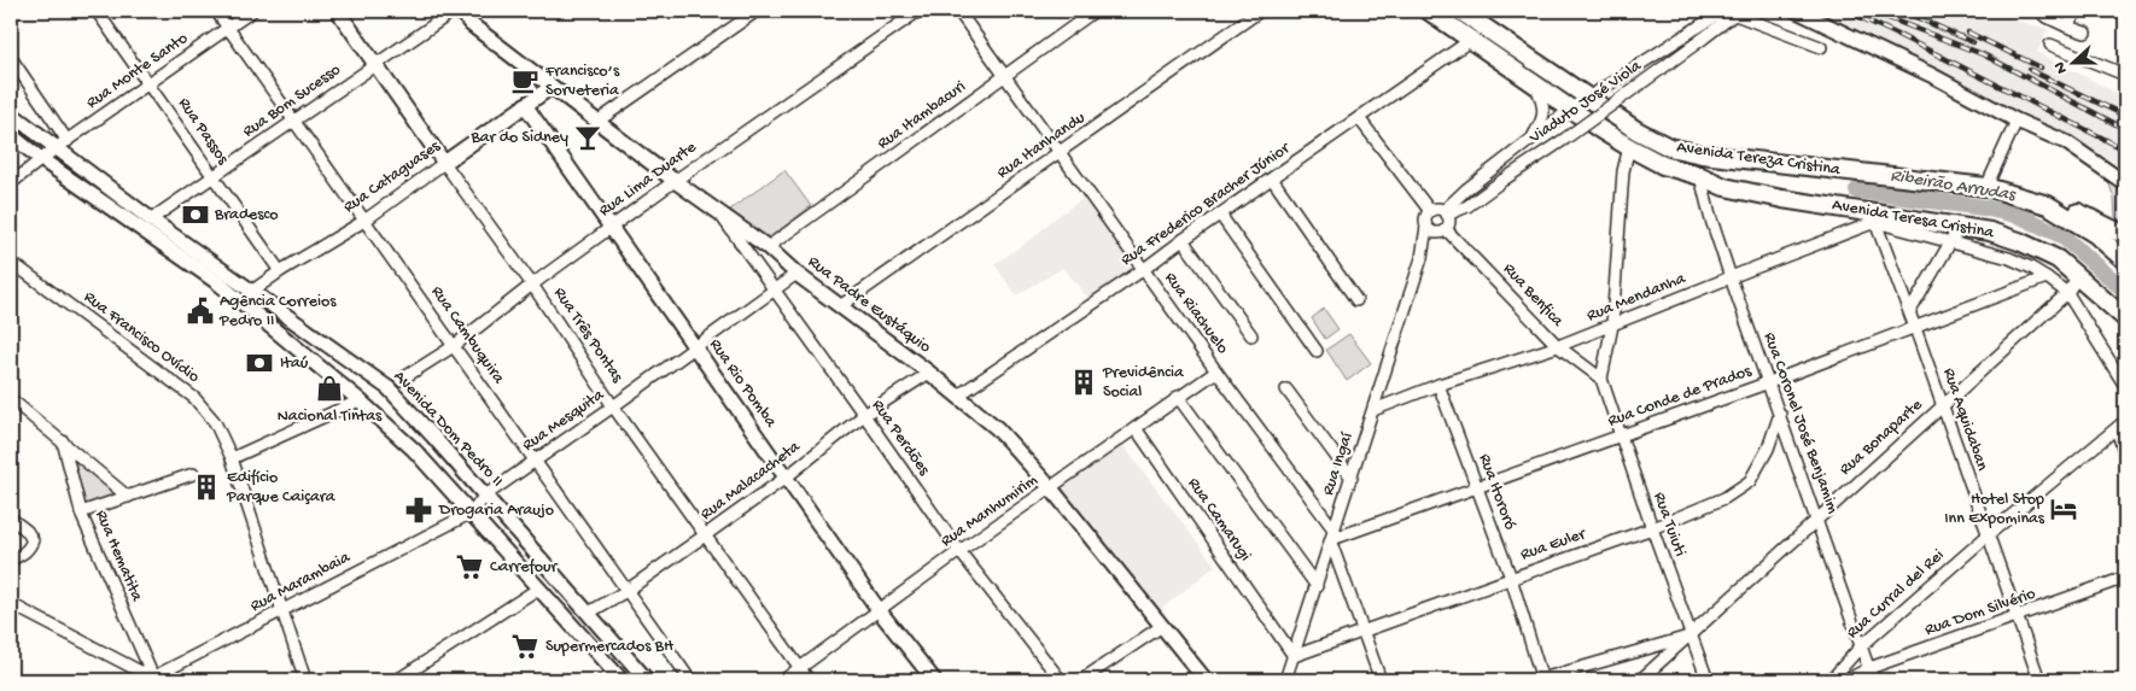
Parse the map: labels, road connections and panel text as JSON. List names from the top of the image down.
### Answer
{
  "streets": {
    "highway": ["Avenida Tereza Cristina", "Avenida Teresa Cristina"],
    "main road": [
      "Rua Cataguases",
      "Rua Padre Eustáquio",
      "Rua Três Pontas",
      "Rua Rio Pomba",
      "Avenida Dom Pedro II"
    ],
    "street": [
      "Rua Monte Santo",
      "Rua Bom Sucesso",
      "Viaduto José Viola",
      "Rua Itambacuri",
      "Rua Passos",
      "Rua Itanhandu",
      "Rua Lima Duarte",
      "Rua Frederico Bracher Júnior",
      "Rua Benfica",
      "Rua Mendanha",
      "Rua Riachuelo",
      "Rua Cambuquira",
      "Rua Francisco Ovídio",
      "Rua Conde de Prados",
      "Rua Aquidaban",
      "Rua Mesquita",
      "Rua Coronel José Benjamim",
      "Rua Perdões",
      "Rua Bonaparte",
      "Rua Ingaí",
      "Rua Malacacheta",
      "Rua Itororó",
      "Rua Manhumirim",
      "Rua Camarugi",
      "Rua Tuiuti",
      "Rua Euler",
      "Rua Hematita",
      "Rua Marambaia",
      "Rua Curral del Rei",
      "Rua Dom Silvério"
    ]
  },
  "crossings": [
    ["Rua Monte Santo", "Rua Passos"],
    ["Rua Monte Santo", "Rua Cambuquira"],
    ["Rua Monte Santo", "Avenida Dom Pedro II"],
    ["Rua Bom Sucesso", "Rua Passos"],
    ["Rua Bom Sucesso", "Rua Cambuquira"],
    ["Rua Bom Sucesso", "Rua Três Pontas"],
    ["Rua Bom Sucesso", "Avenida Dom Pedro II"],
    ["Viaduto José Viola", "Rua Benfica"],
    ["Viaduto José Viola", "Rua Ingaí"],
    ["Rua Itambacuri", "Rua Padre Eustáquio"],
    ["Rua Itambacuri", "Rua Riachuelo"],
    ["Rua Passos", "Rua Cataguases"],
    ["Rua Itanhandu", "Rua Padre Eustáquio"],
    ["Rua Itanhandu", "Rua Riachuelo"],
    ["Avenida Tereza Cristina", "Rua Frederico Bracher Júnior"],
    ["Avenida Tereza Cristina", "Avenida Teresa Cristina"],
    ["Avenida Tereza Cristina", "Rua Coronel José Benjamim"],
    ["Rua Cataguases", "Rua Padre Eustáquio"],
    ["Rua Cataguases", "Rua Cambuquira"],
    ["Rua Cataguases", "Rua Três Pontas"],
    ["Rua Cataguases", "Rua Rio Pomba"],
    ["Rua Cataguases", "Avenida Dom Pedro II"],
    ["Rua Lima Duarte", "Rua Padre Eustáquio"],
    ["Rua Lima Duarte", "Rua Cambuquira"],
    ["Rua Lima Duarte", "Rua Três Pontas"],
    ["Rua Lima Duarte", "Rua Rio Pomba"],
    ["Rua Frederico Bracher Júnior", "Rua Padre Eustáquio"],
    ["Rua Frederico Bracher Júnior", "Rua Riachuelo"],
    ["Avenida Teresa Cristina", "Rua Aquidaban"],
    ["Rua Benfica", "Rua Mendanha"],
    ["Rua Benfica", "Rua Ingaí"],
    ["Rua Benfica", "Rua Tuiuti"],
    ["Rua Mendanha", "Rua Aquidaban"],
    ["Rua Mendanha", "Rua Coronel José Benjamim"],
    ["Rua Mendanha", "Rua Ingaí"],
    ["Rua Mendanha", "Rua Itororó"],
    ["Rua Padre Eustáquio", "Rua Mesquita"],
    ["Rua Padre Eustáquio", "Rua Perdões"],
    ["Rua Padre Eustáquio", "Rua Malacacheta"],
    ["Rua Padre Eustáquio", "Rua Manhumirim"],
    ["Rua Riachuelo", "Rua Manhumirim"],
    ["Rua Cambuquira", "Rua Mesquita"],
    ["Rua Cambuquira", "Rua Malacacheta"],
    ["Rua Três Pontas", "Rua Mesquita"],
    ["Rua Três Pontas", "Rua Malacacheta"],
    ["Rua Três Pontas", "Rua Manhumirim"],
    ["Rua Francisco Ovídio", "Rua Marambaia"],
    ["Rua Rio Pomba", "Rua Mesquita"],
    ["Rua Rio Pomba", "Rua Malacacheta"],
    ["Rua Rio Pomba", "Rua Manhumirim"],
    ["Rua Conde de Prados", "Rua Aquidaban"],
    ["Rua Conde de Prados", "Rua Coronel José Benjamim"],
    ["Rua Conde de Prados", "Rua Ingaí"],
    ["Rua Conde de Prados", "Rua Itororó"],
    ["Rua Conde de Prados", "Rua Tuiuti"],
    ["Rua Aquidaban", "Rua Bonaparte"],
    ["Rua Aquidaban", "Rua Curral del Rei"],
    ["Rua Aquidaban", "Rua Dom Silvério"],
    ["Rua Mesquita", "Avenida Dom Pedro II"],
    ["Rua Mesquita", "Rua Perdões"],
    ["Rua Mesquita", "Rua Marambaia"],
    ["Rua Coronel José Benjamim", "Rua Bonaparte"],
    ["Rua Coronel José Benjamim", "Rua Euler"],
    ["Rua Coronel José Benjamim", "Rua Curral del Rei"],
    ["Rua Coronel José Benjamim", "Rua Dom Silvério"],
    ["Avenida Dom Pedro II", "Rua Malacacheta"],
    ["Rua Perdões", "Rua Malacacheta"],
    ["Rua Perdões", "Rua Manhumirim"],
    ["Rua Bonaparte", "Rua Tuiuti"],
    ["Rua Ingaí", "Rua Camarugi"],
    ["Rua Ingaí", "Rua Euler"],
    ["Rua Itororó", "Rua Euler"],
    ["Rua Manhumirim", "Rua Camarugi"],
    ["Rua Camarugi", "Rua Euler"],
    ["Rua Tuiuti", "Rua Euler"],
    ["Rua Hematita", "Rua Marambaia"]
  ],
  "water": ["Ribeirão Arrudas"],
  "places": {
    "cafe": ["Francisco’s Sorveteria"],
    "bar": ["Bar do Sidney"],
    "bank": ["Bradesco", "Itaú"],
    "public building": ["Agência Correios Pedro II"],
    "building": ["Previdência Social", "Edifício Parque Caiçara"],
    "shop": ["Nacional Tintas"],
    "hotel": ["Hotel Stop Inn Expominas"],
    "pharmacy": ["Drogaria Araujo"],
    "supermarket": ["Carrefour", "Supermercados BH"]
  },
  "north": "left"
}
